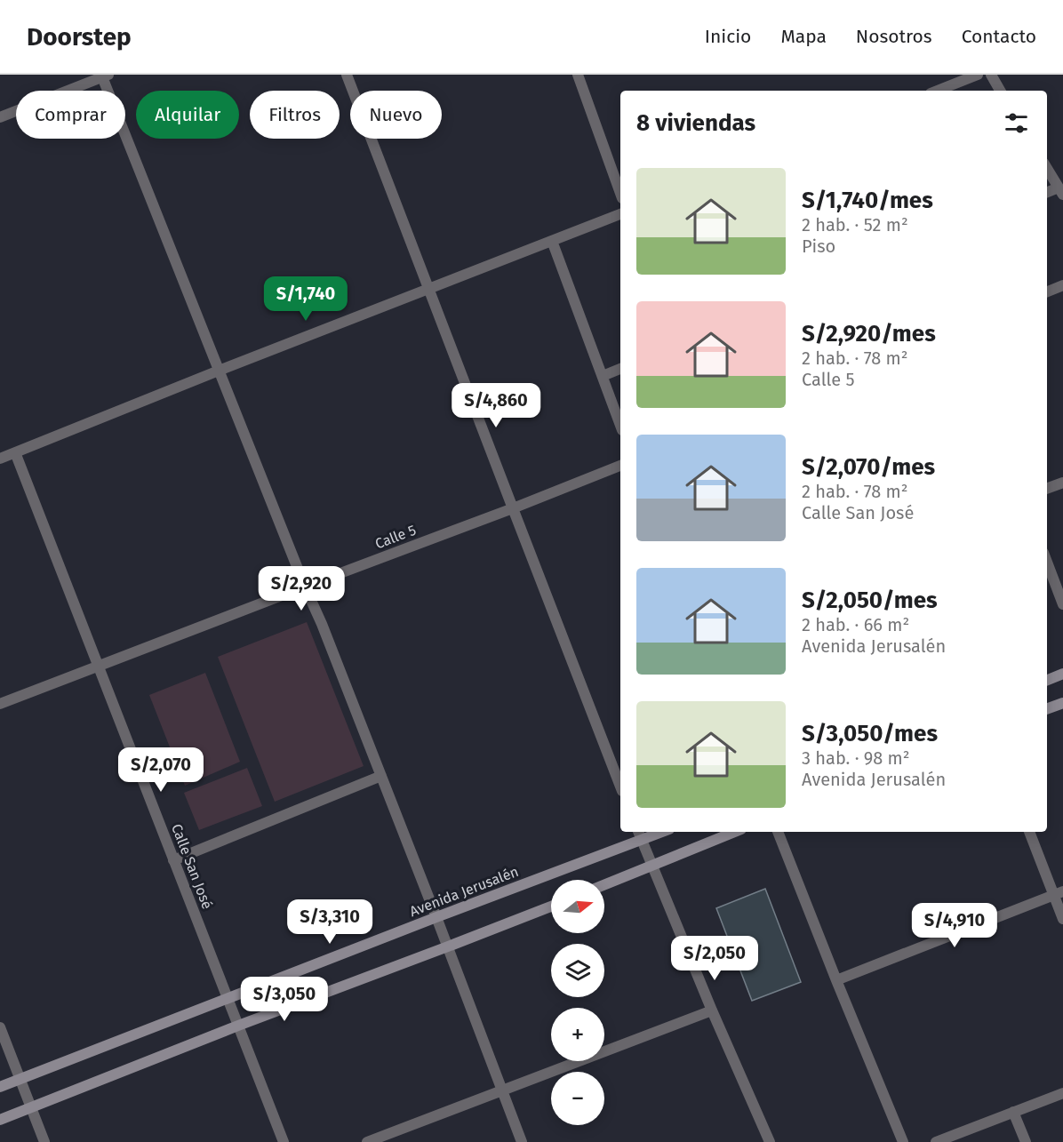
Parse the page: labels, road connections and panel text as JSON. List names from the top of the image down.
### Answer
{
  "streets": {
    "street": ["Calle 5", "Calle San José", "Avenida Jerusalén"]
  },
  "crossings": [
    ["Calle 5", "Calle San José"],
    ["Calle San José", "Avenida Jerusalén"]
  ],
  "north": "right",
  "page": {
    "header": "Doorstep",
    "nav": [
      "Inicio",
      "Mapa",
      "Nosotros",
      "Contacto"
    ],
    "chip": [
      "Comprar",
      "Alquilar",
      "Filtros",
      "Nuevo"
    ],
    "heading": "8 viviendas",
    "list": [
      {
        "name": "S/1,740/mes",
        "note": "2 hab. · 52 m² · Piso"
      },
      {
        "name": "S/2,920/mes",
        "note": "2 hab. · 78 m² · Calle 5"
      },
      {
        "name": "S/2,070/mes",
        "note": "2 hab. · 78 m² · Calle San José"
      },
      {
        "name": "S/2,050/mes",
        "note": "2 hab. · 66 m² · Avenida Jerusalén"
      },
      {
        "name": "S/3,050/mes",
        "note": "3 hab. · 98 m² · Avenida Jerusalén"
      }
    ],
    "price": [
      "S/1,740",
      "S/4,860",
      "S/2,920",
      "S/2,070",
      "S/3,310",
      "S/4,910",
      "S/2,050",
      "S/3,050"
    ],
    "map_buttons": ["+", "−"]
  }
}
